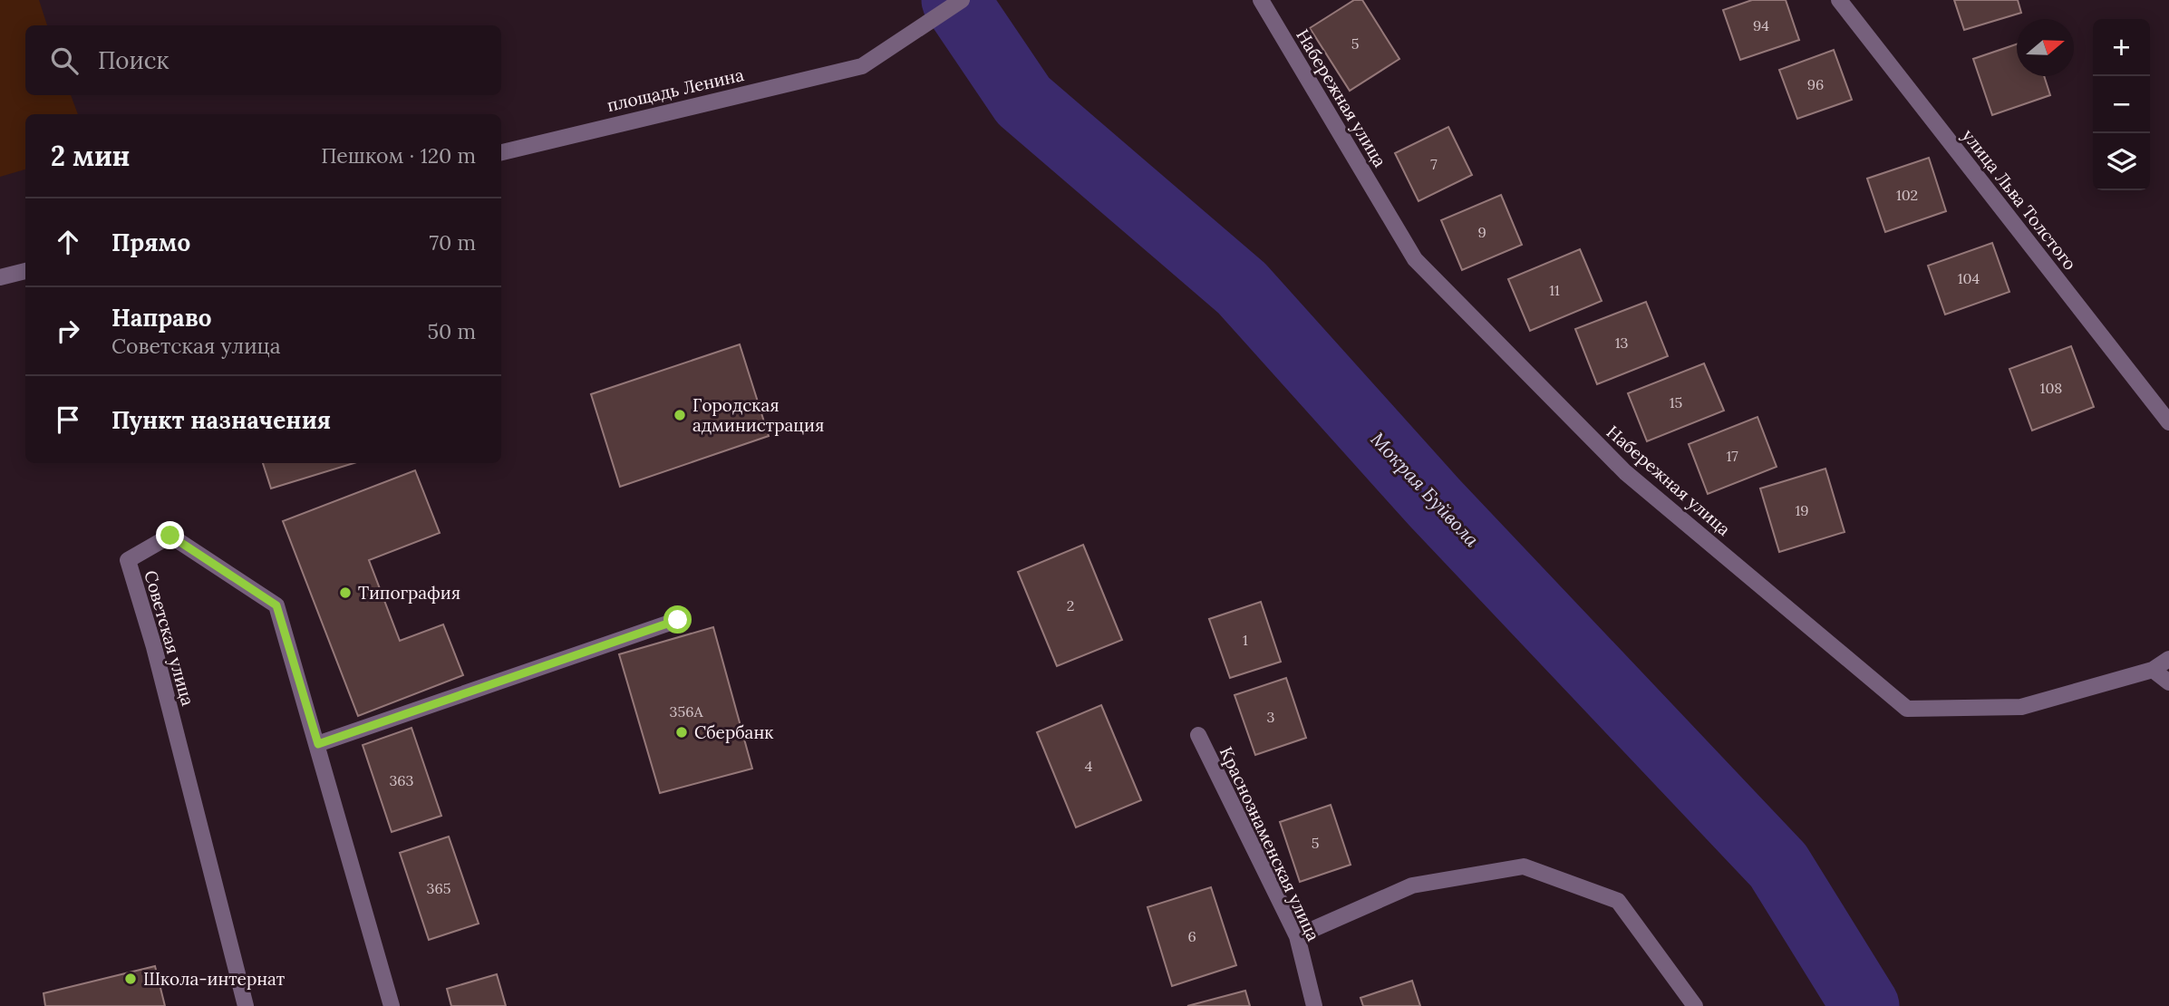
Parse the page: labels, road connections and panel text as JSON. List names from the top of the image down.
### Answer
{
  "streets": {
    "street": [
      "площадь Ленина",
      "Набережная улица",
      "улица Льва Толстого",
      "Советская улица",
      "Краснознаменская улица"
    ]
  },
  "water": ["Мокрая Буйвола"],
  "places": [
    "Городская администрация",
    "Типография",
    "Сбербанк",
    "Школа-интернат"
  ],
  "house_numbers": [
    "94",
    "5",
    "96",
    "7",
    "102",
    "9",
    "104",
    "11",
    "13",
    "108",
    "15",
    "17",
    "19",
    "2",
    "1",
    "356А",
    "3",
    "4",
    "363",
    "5",
    "365",
    "6"
  ],
  "north": "right",
  "page": {
    "map_buttons": ["+", "−"],
    "search": "Поиск",
    "heading": ["2 мин", "Пешком · 120 m"],
    "list": [
      ["Прямо", "70 m"],
      ["Направо", "Советская улица", "50 m"],
      "Пункт назначения"
    ]
  }
}
